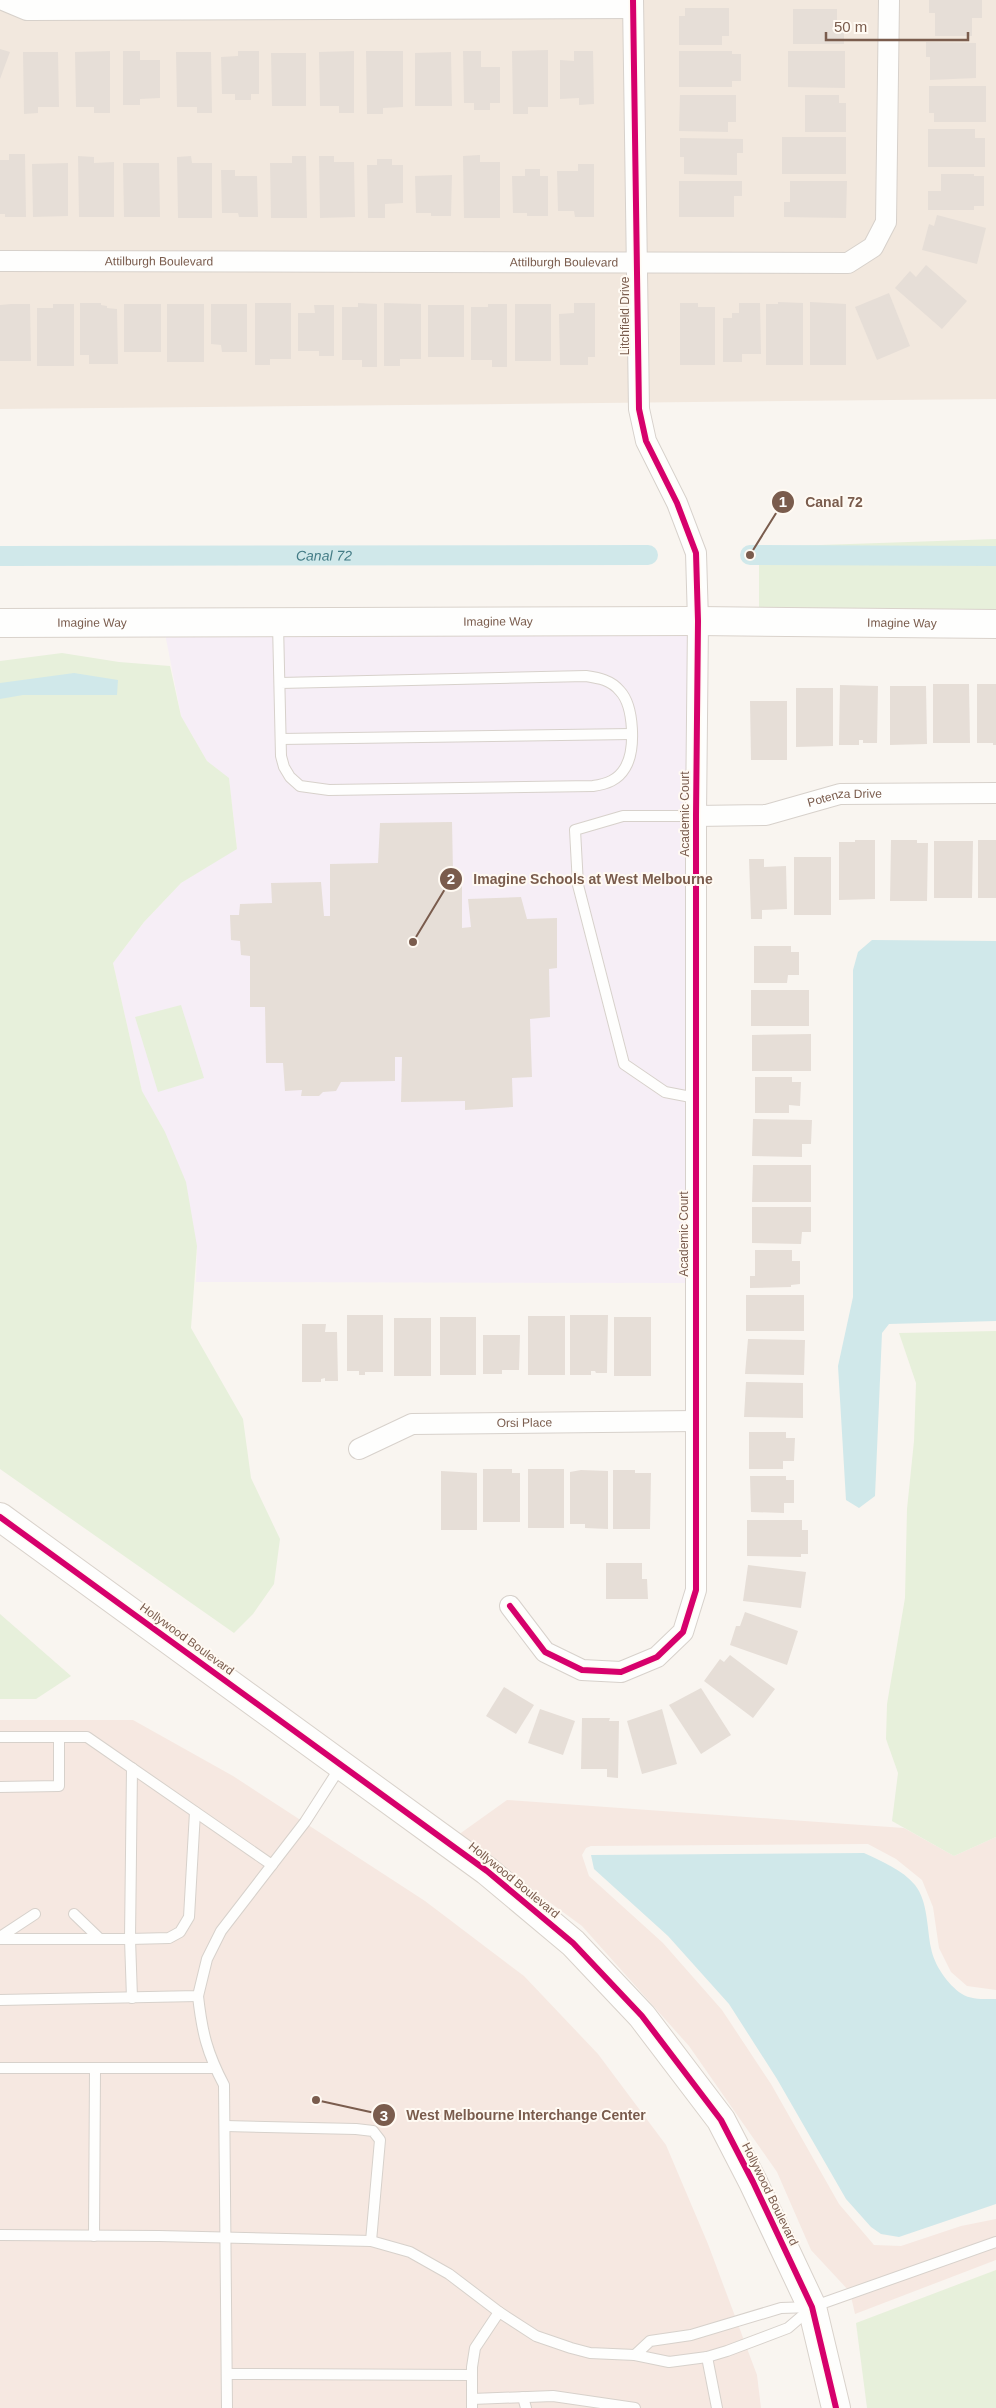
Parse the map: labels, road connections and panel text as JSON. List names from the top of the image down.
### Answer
{
  "streets": {
    "street": [
      "Attilburgh Boulevard",
      "Litchfield Drive",
      "Imagine Way",
      "Potenza Drive",
      "Academic Court",
      "Orsi Place",
      "Hollywood Boulevard"
    ]
  },
  "crossings": [
    ["Attilburgh Boulevard", "Litchfield Drive"],
    ["Litchfield Drive", "Imagine Way"],
    ["Litchfield Drive", "Academic Court"],
    ["Imagine Way", "Academic Court"],
    ["Potenza Drive", "Academic Court"],
    ["Academic Court", "Orsi Place"]
  ],
  "water": ["Canal 72"],
  "places": ["Canal 72", "Imagine Schools at West Melbourne", "West Melbourne Interchange Center"],
  "scale_bar": "50 m"
}
